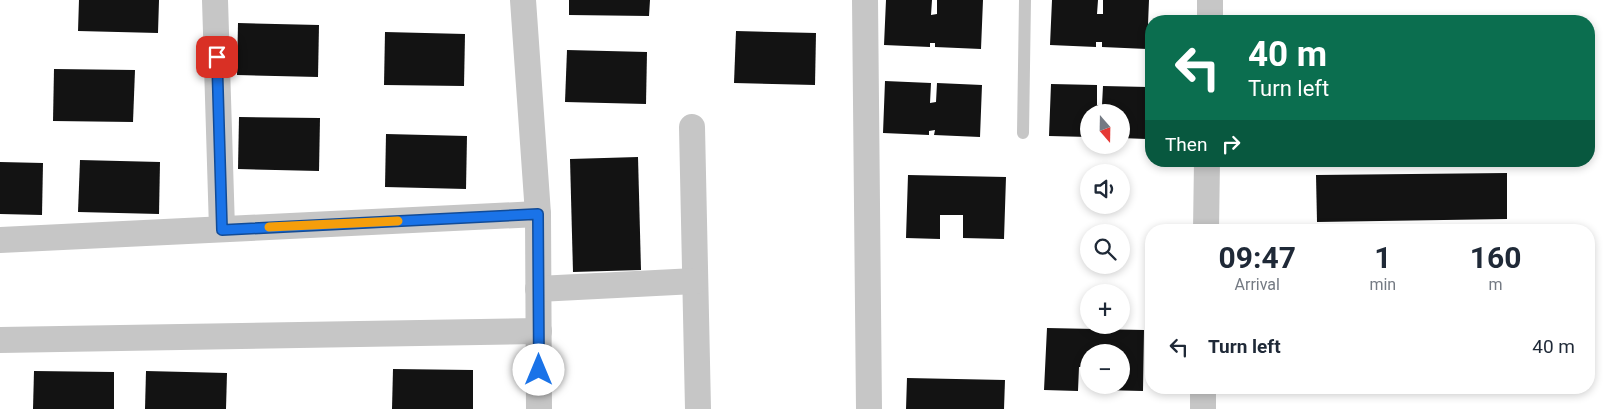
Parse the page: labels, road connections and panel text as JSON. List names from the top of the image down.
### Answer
{
  "north": "bottom",
  "page": {
    "turn": ["40 m", "Turn left"],
    "map_buttons": ["+", "−"],
    "then": "Then",
    "eta": [
      "09:47",
      "Arrival",
      "1",
      "min",
      "160",
      "m"
    ],
    "list": [
      {
        "name": "Turn left",
        "value": "40 m"
      }
    ]
  }
}
